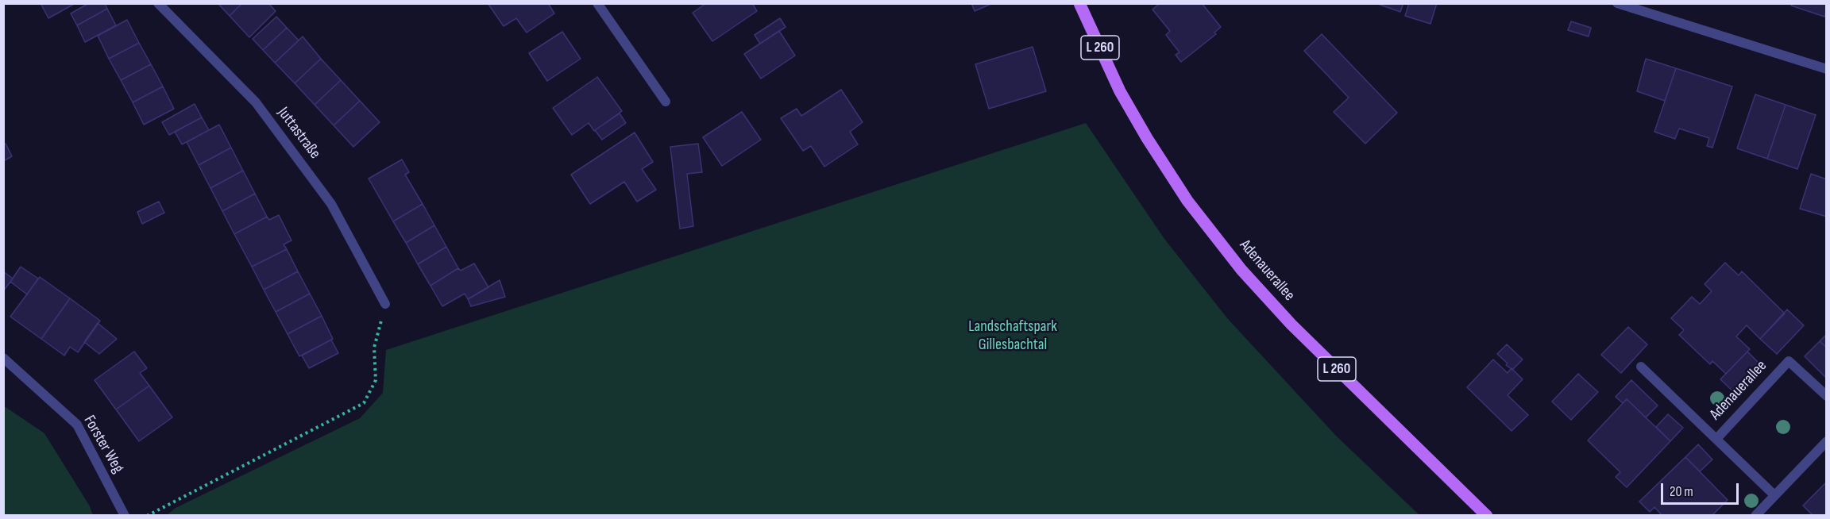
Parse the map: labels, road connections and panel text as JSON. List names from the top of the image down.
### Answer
{
  "streets": {
    "main road": ["L 260", "Adenauerallee"],
    "street": ["Juttastraße", "Forster Weg"]
  },
  "parks": ["Landschaftspark Gillesbachtal"],
  "scale_bar": "20 m"
}
